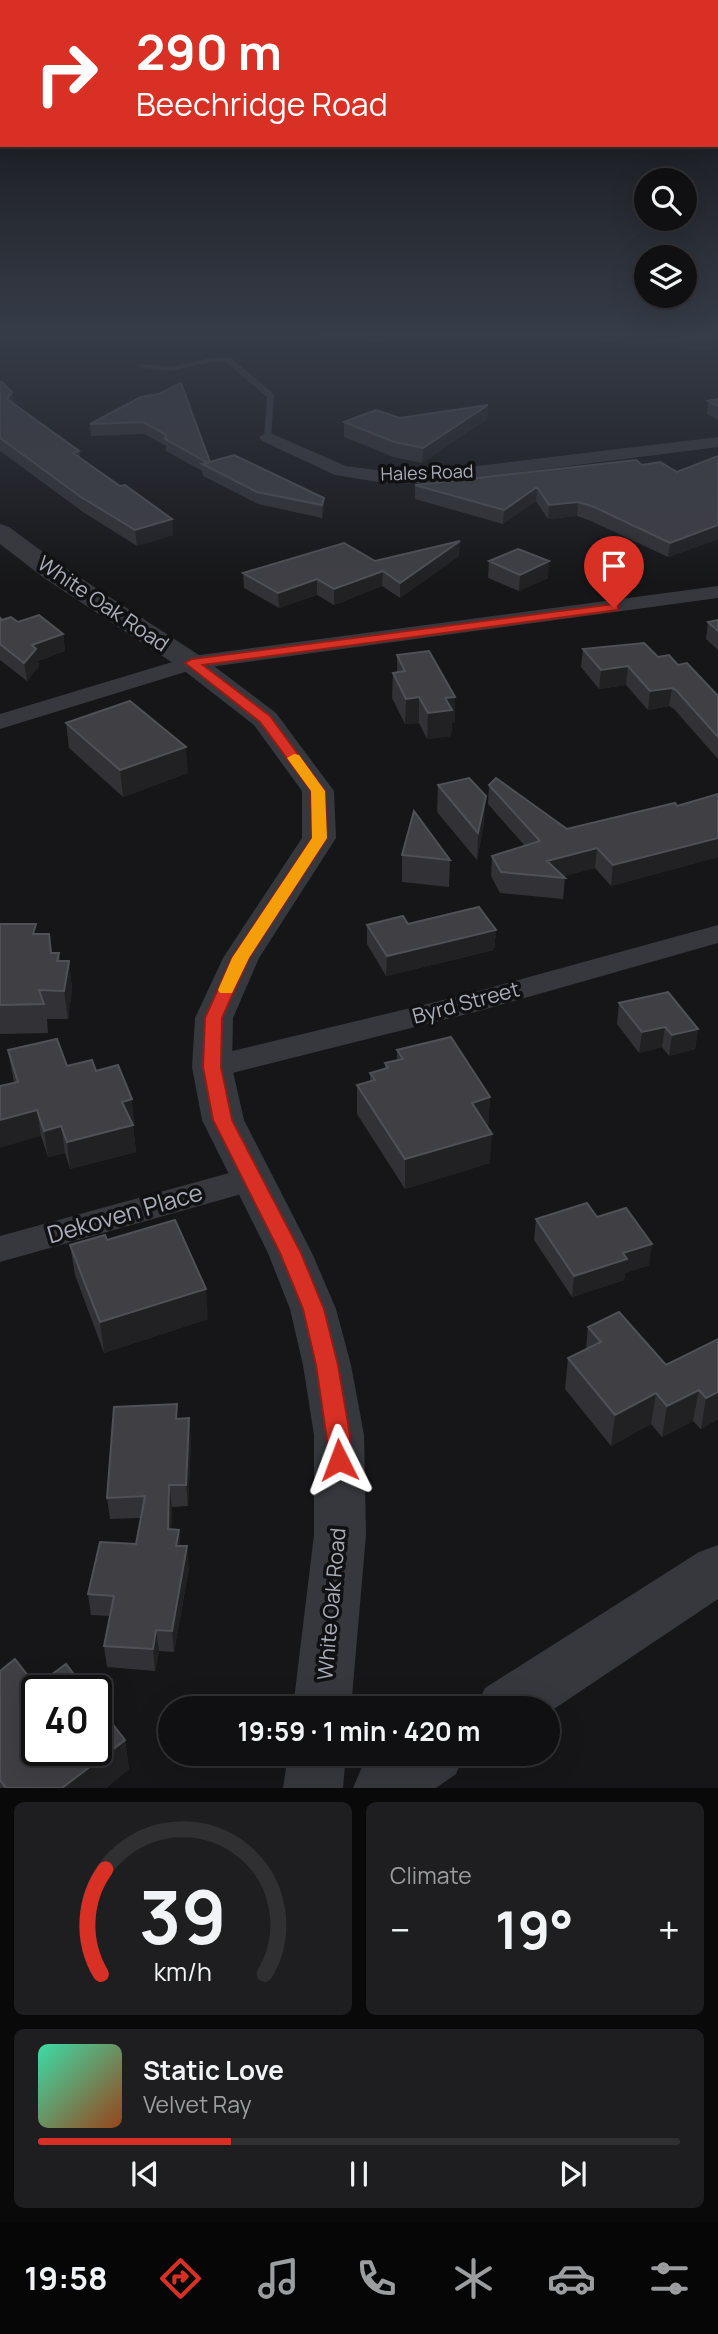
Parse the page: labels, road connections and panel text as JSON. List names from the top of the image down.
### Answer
{
  "streets": {
    "street": [
      "Hales Road",
      "White Oak Road",
      "Byrd Street",
      "Dekoven Place"
    ]
  },
  "crossings": [
    ["White Oak Road", "Byrd Street"],
    ["White Oak Road", "Dekoven Place"]
  ],
  "page": {
    "turn": ["290 m", "Beechridge Road"],
    "limit": "40",
    "trip": "19:59 · 1 min · 420 m",
    "tile": "Climate",
    "heat": ["−", "19°", "+"],
    "song": ["Static Love", "Velvet Ray"],
    "tabs": "19:58",
    "gauge": ["39", "km/h"]
  }
}
